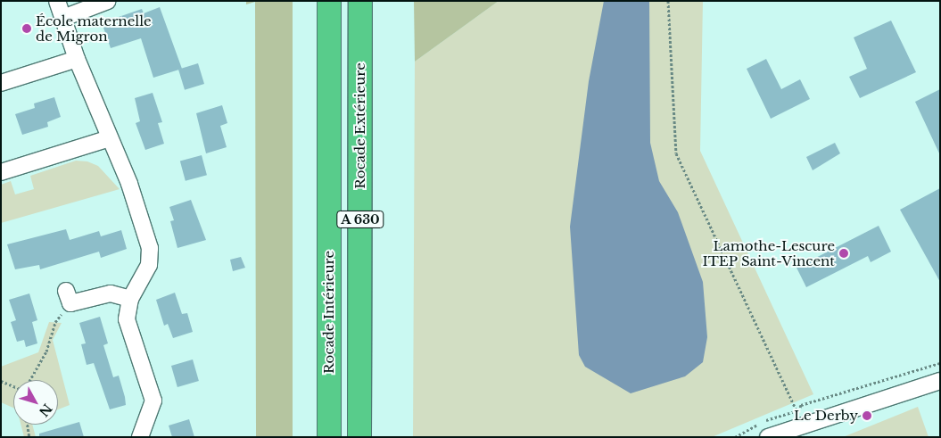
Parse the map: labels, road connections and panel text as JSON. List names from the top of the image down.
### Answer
{
  "streets": {
    "highway": ["Rocade Extérieure", "A 630", "Rocade Intérieure"]
  },
  "places": ["École maternelle de Migron", "Lamothe-Lescure ITEP Saint-Vincent", "Le Derby"],
  "north": "bottom right"
}
